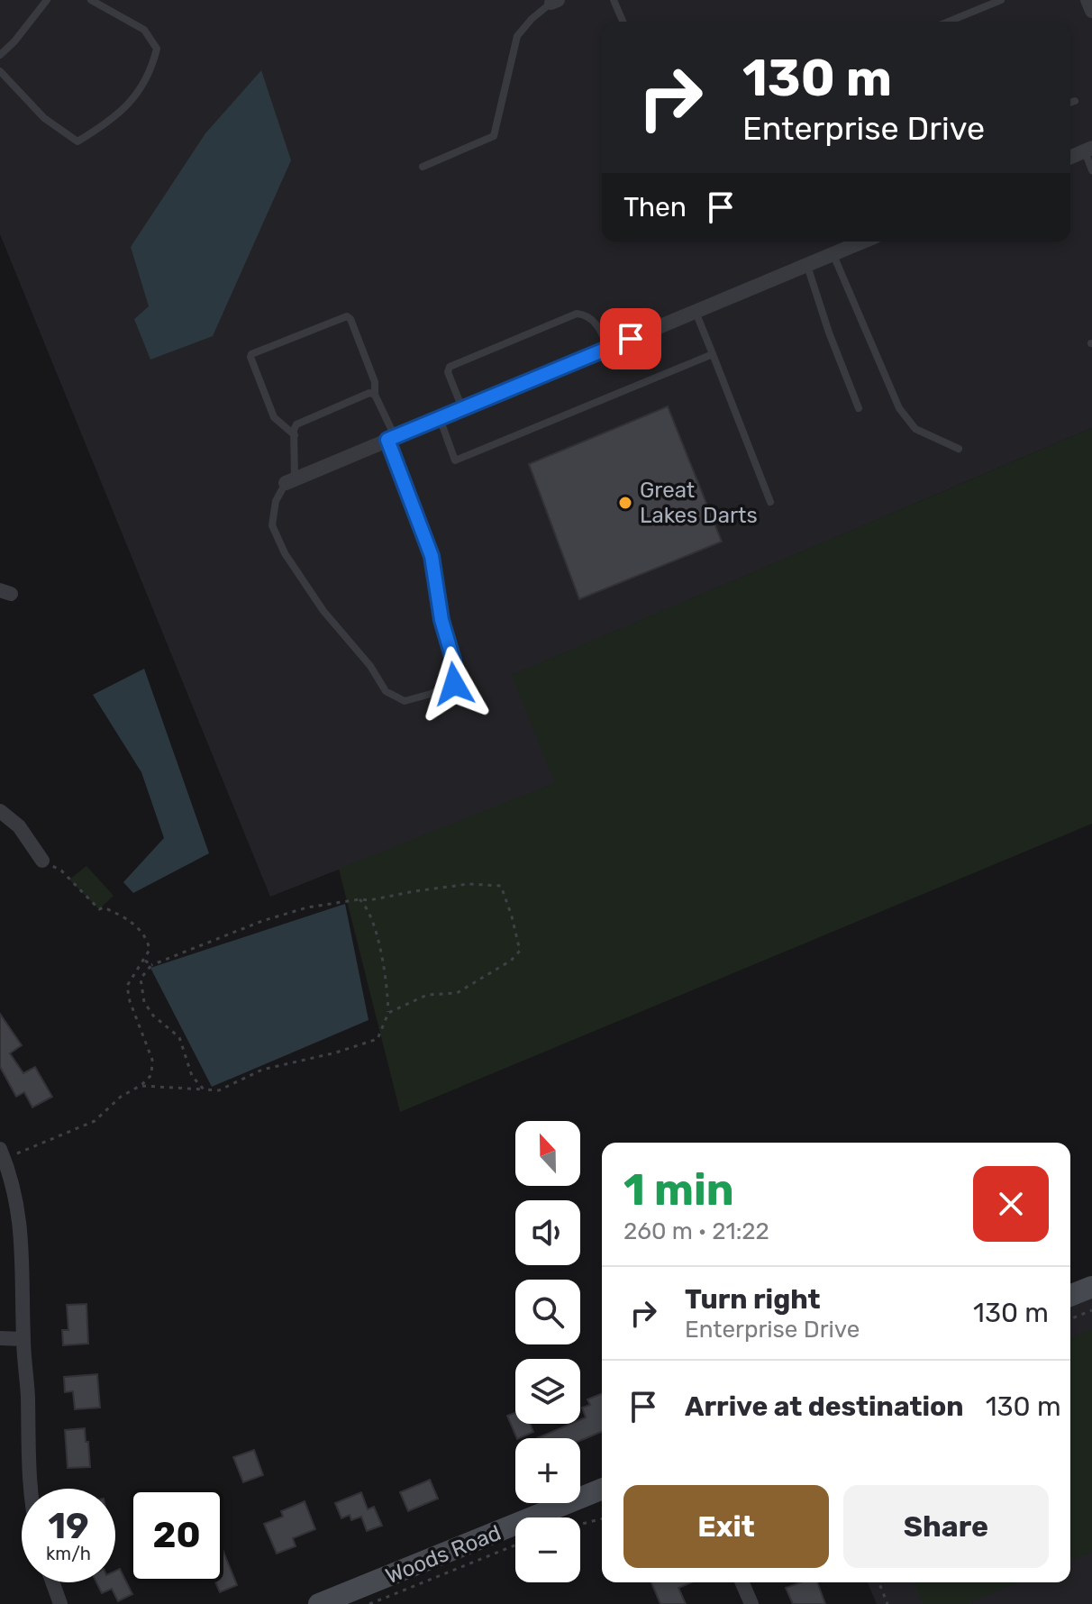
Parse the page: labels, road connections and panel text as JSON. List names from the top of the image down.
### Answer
{
  "streets": {
    "street": ["Woods Road"]
  },
  "places": ["Great Lakes Darts"],
  "north": "top",
  "page": {
    "turn": ["130 m", "Enterprise Drive"],
    "then": "Then",
    "map_buttons": ["+", "−"],
    "heading": ["1 min", "260 m · 21:22"],
    "list": [
      {
        "name": "Turn right",
        "note": "Enterprise Drive",
        "value": "130 m"
      },
      {
        "name": "Arrive at destination",
        "value": "130 m"
      }
    ],
    "buttons": ["Exit", "Share"],
    "speed": "19 km/h",
    "limit": "20"
  }
}
